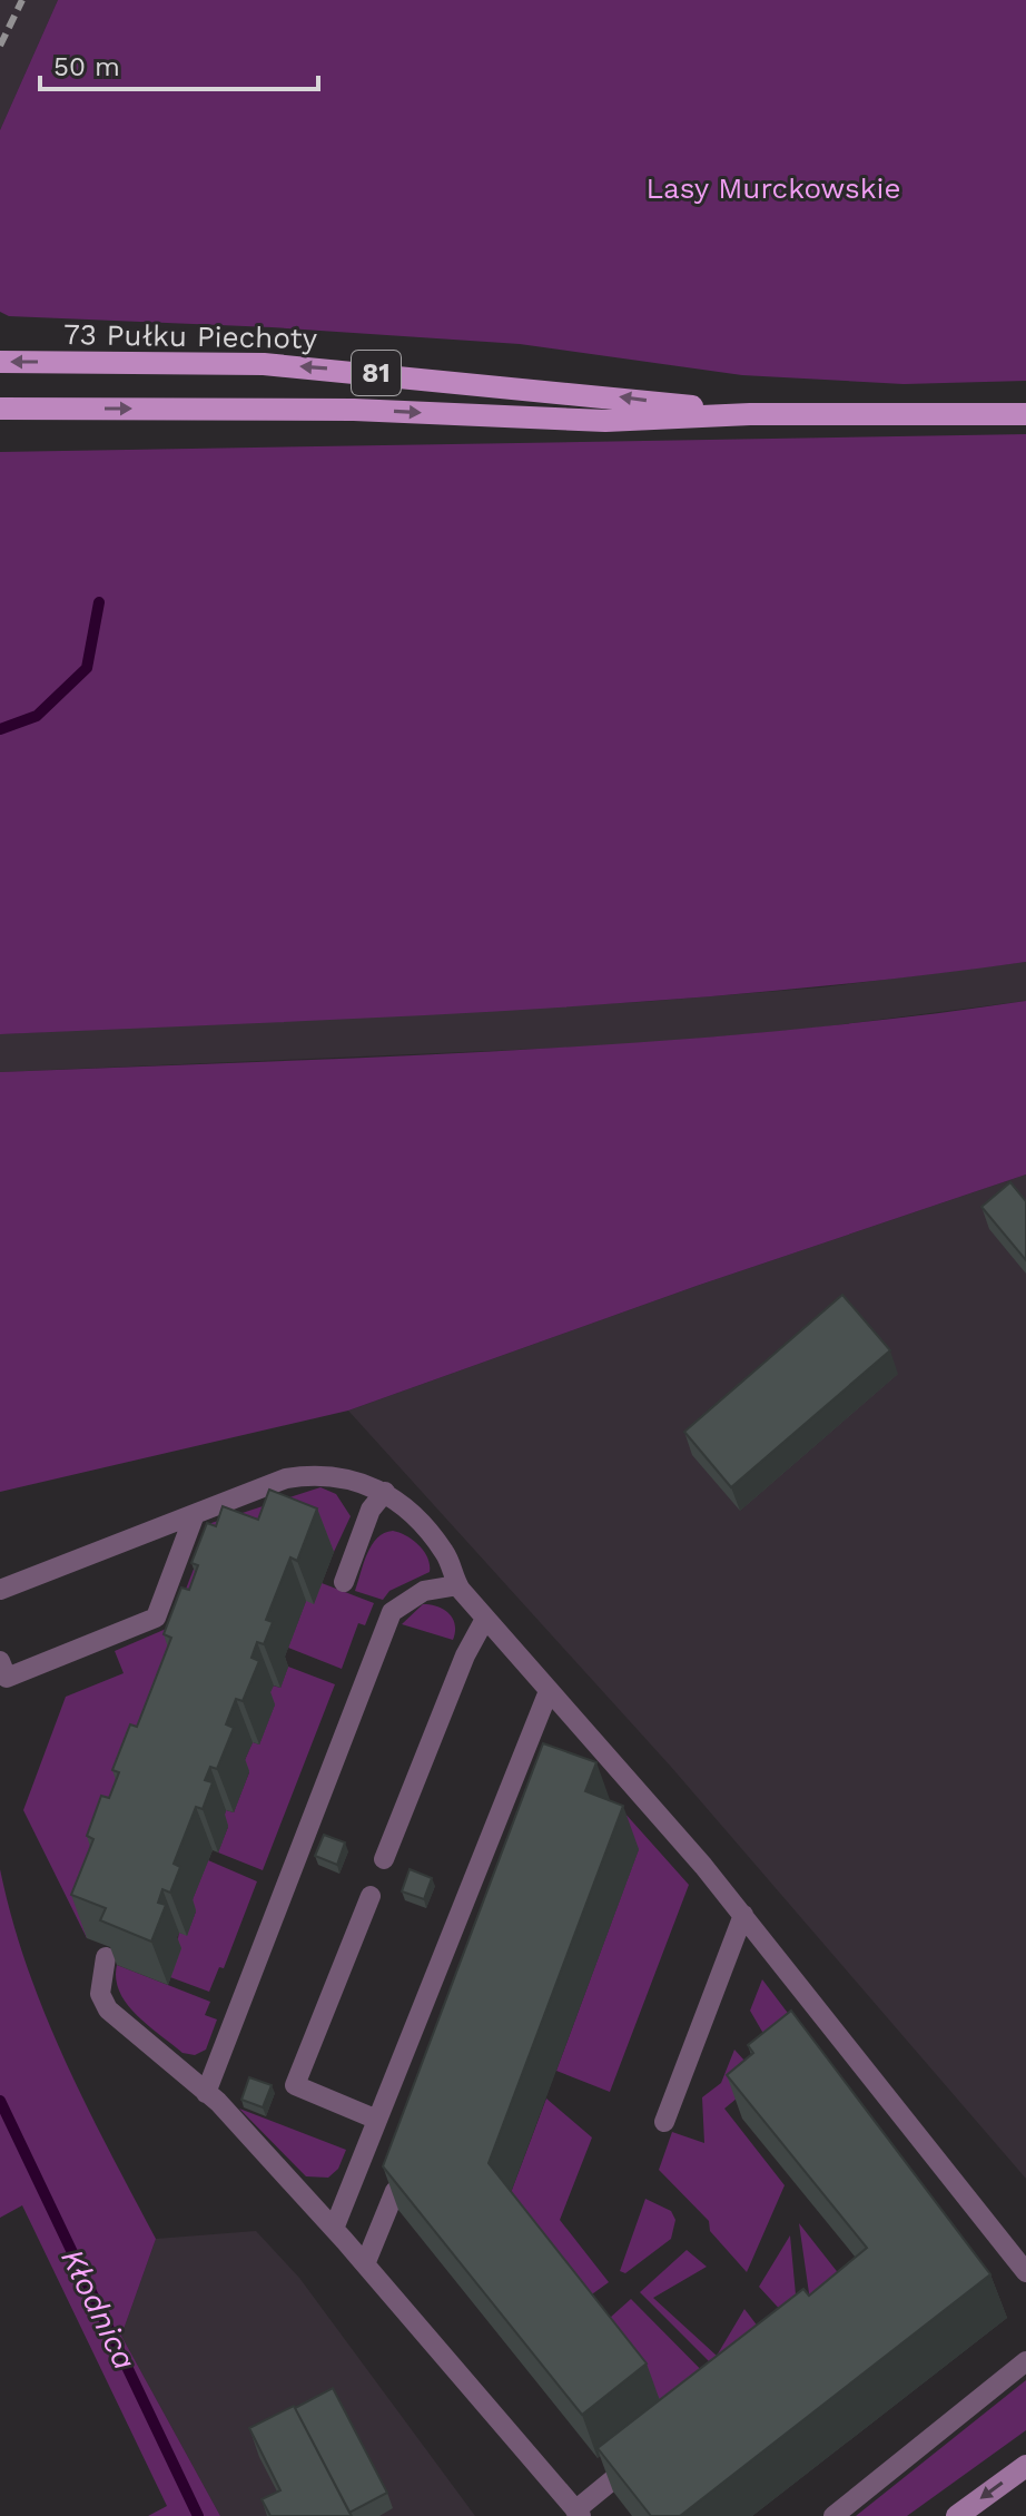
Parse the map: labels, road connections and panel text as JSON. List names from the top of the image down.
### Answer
{
  "streets": {
    "main road": ["73 Pułku Piechoty", "81"]
  },
  "water": ["Kłodnica"],
  "parks": ["Lasy Murckowskie"],
  "scale_bar": "50 m"
}
